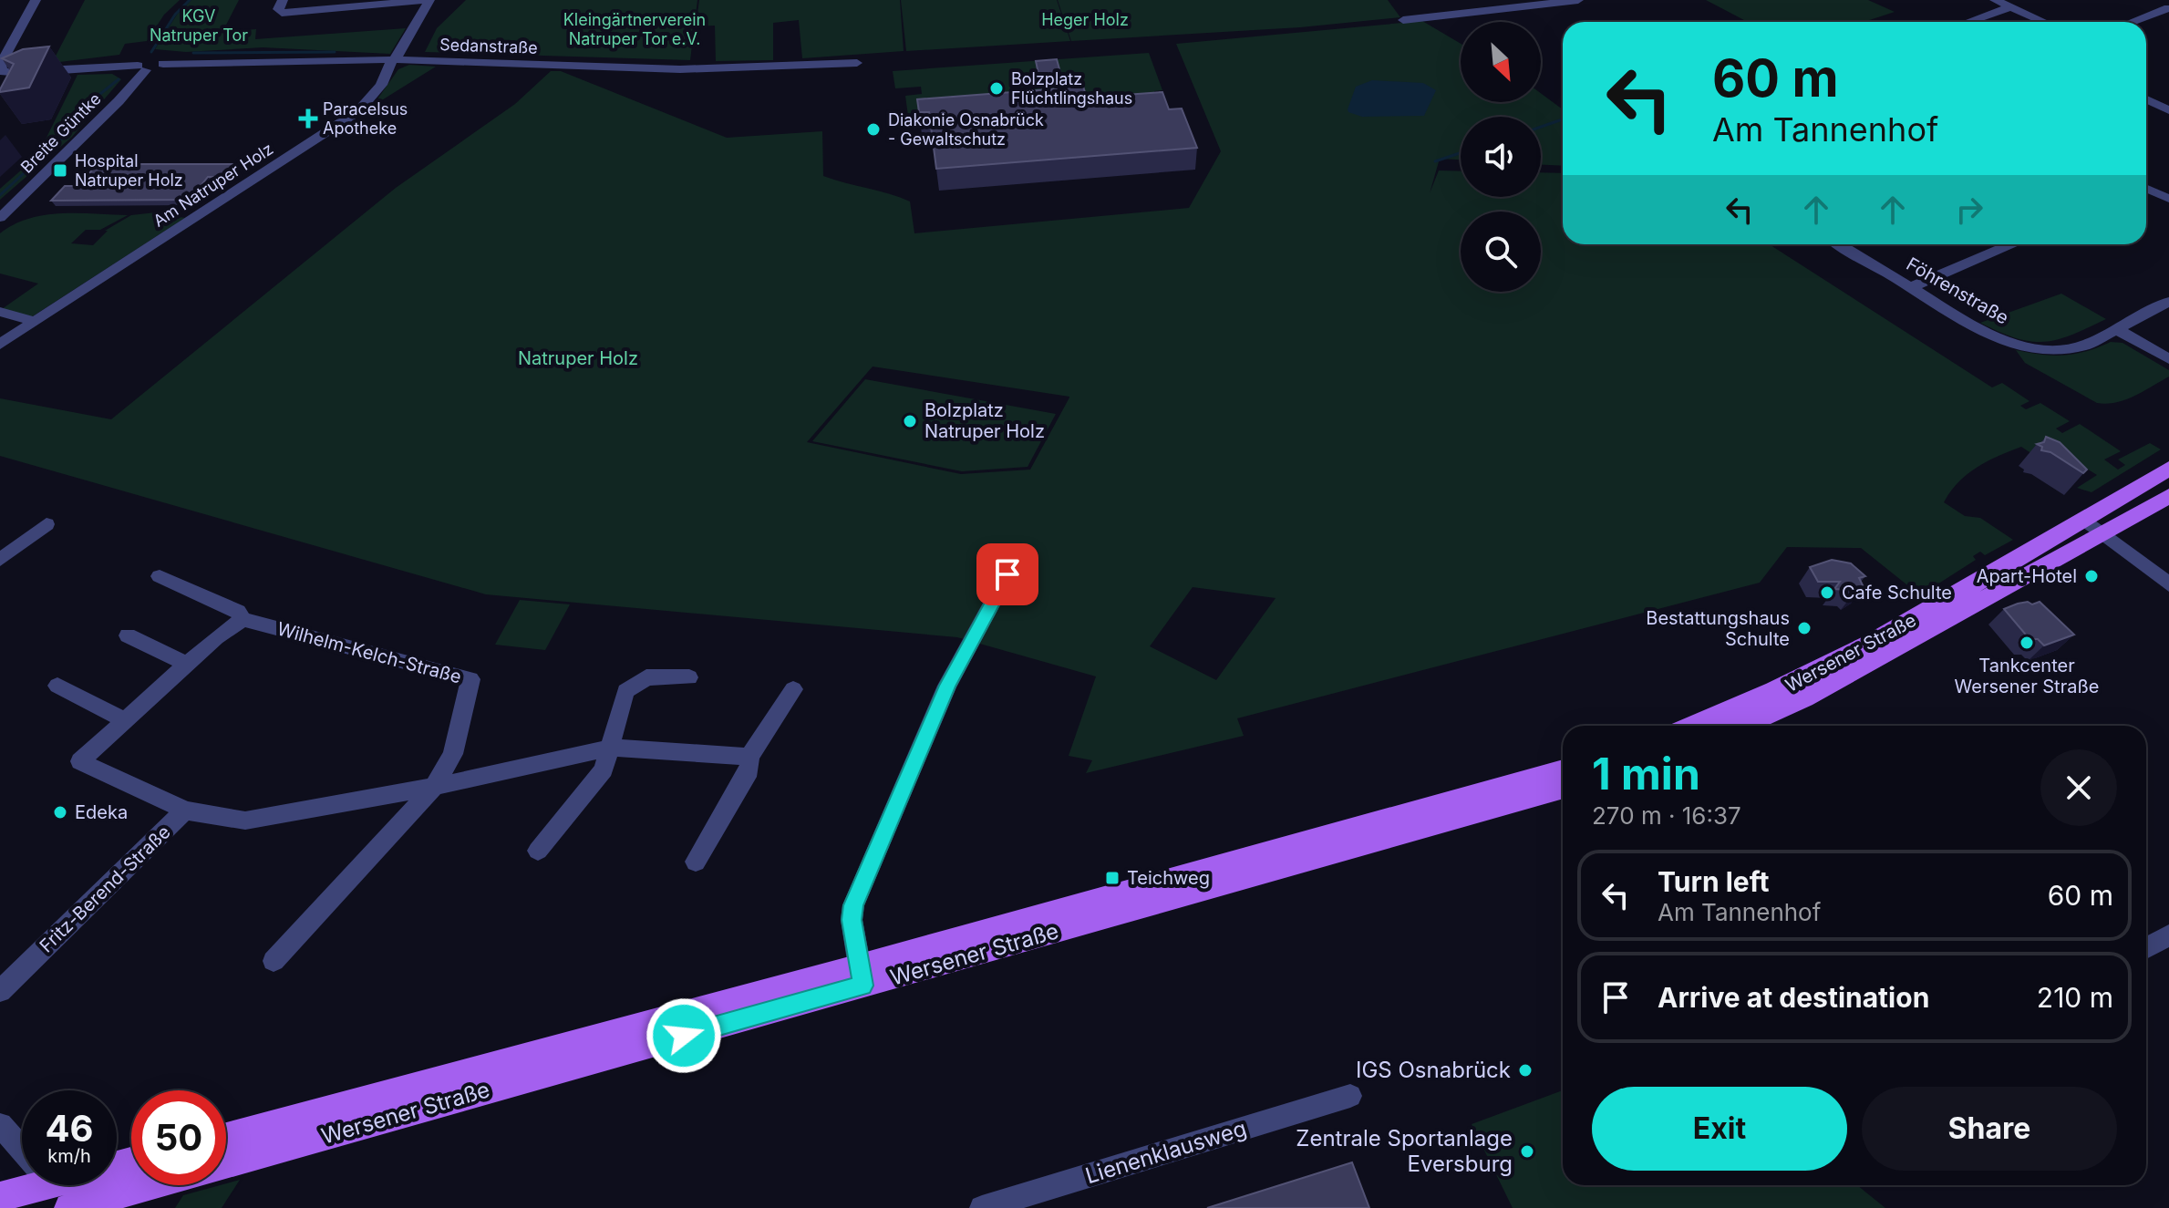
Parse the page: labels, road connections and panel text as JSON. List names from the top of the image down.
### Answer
{
  "streets": {
    "main road": ["Wersener Straße"],
    "street": [
      "Sedanstraße",
      "Breite Güntke",
      "Am Natruper Holz",
      "Föhrenstraße",
      "Wilhelm-Kelch-Straße",
      "Fritz-Berend-Straße",
      "Lienenklausweg"
    ]
  },
  "crossings": [
    ["Sedanstraße", "Breite Güntke"],
    ["Sedanstraße", "Am Natruper Holz"],
    ["Wilhelm-Kelch-Straße", "Fritz-Berend-Straße"]
  ],
  "parks": [
    "KGV Natruper Tor",
    "Kleingärtnerverein Natruper Tor e.V.",
    "Heger Holz",
    "Natruper Holz"
  ],
  "places": {
    "other": [
      "Bolzplatz Flüchtlingshaus",
      "Diakonie Osnabrück - Gewaltschutz",
      "Bolzplatz Natruper Holz",
      "Apart-Hotel",
      "Cafe Schulte",
      "Bestattungshaus Schulte",
      "Tankcenter Wersener Straße",
      "Edeka",
      "IGS Osnabrück",
      "Zentrale Sportanlage Eversburg"
    ],
    "health": ["Paracelsus Apotheke"],
    "transit": ["Hospital Natruper Holz", "Teichweg"]
  },
  "north": "bottom right",
  "page": {
    "turn": ["60 m", "Am Tannenhof"],
    "heading": ["1 min", "270 m · 16:37"],
    "list": [
      {
        "name": "Turn left",
        "note": "Am Tannenhof",
        "value": "60 m"
      },
      {
        "name": "Arrive at destination",
        "value": "210 m"
      }
    ],
    "buttons": ["Exit", "Share"],
    "speed": "46 km/h",
    "limit": "50"
  }
}
